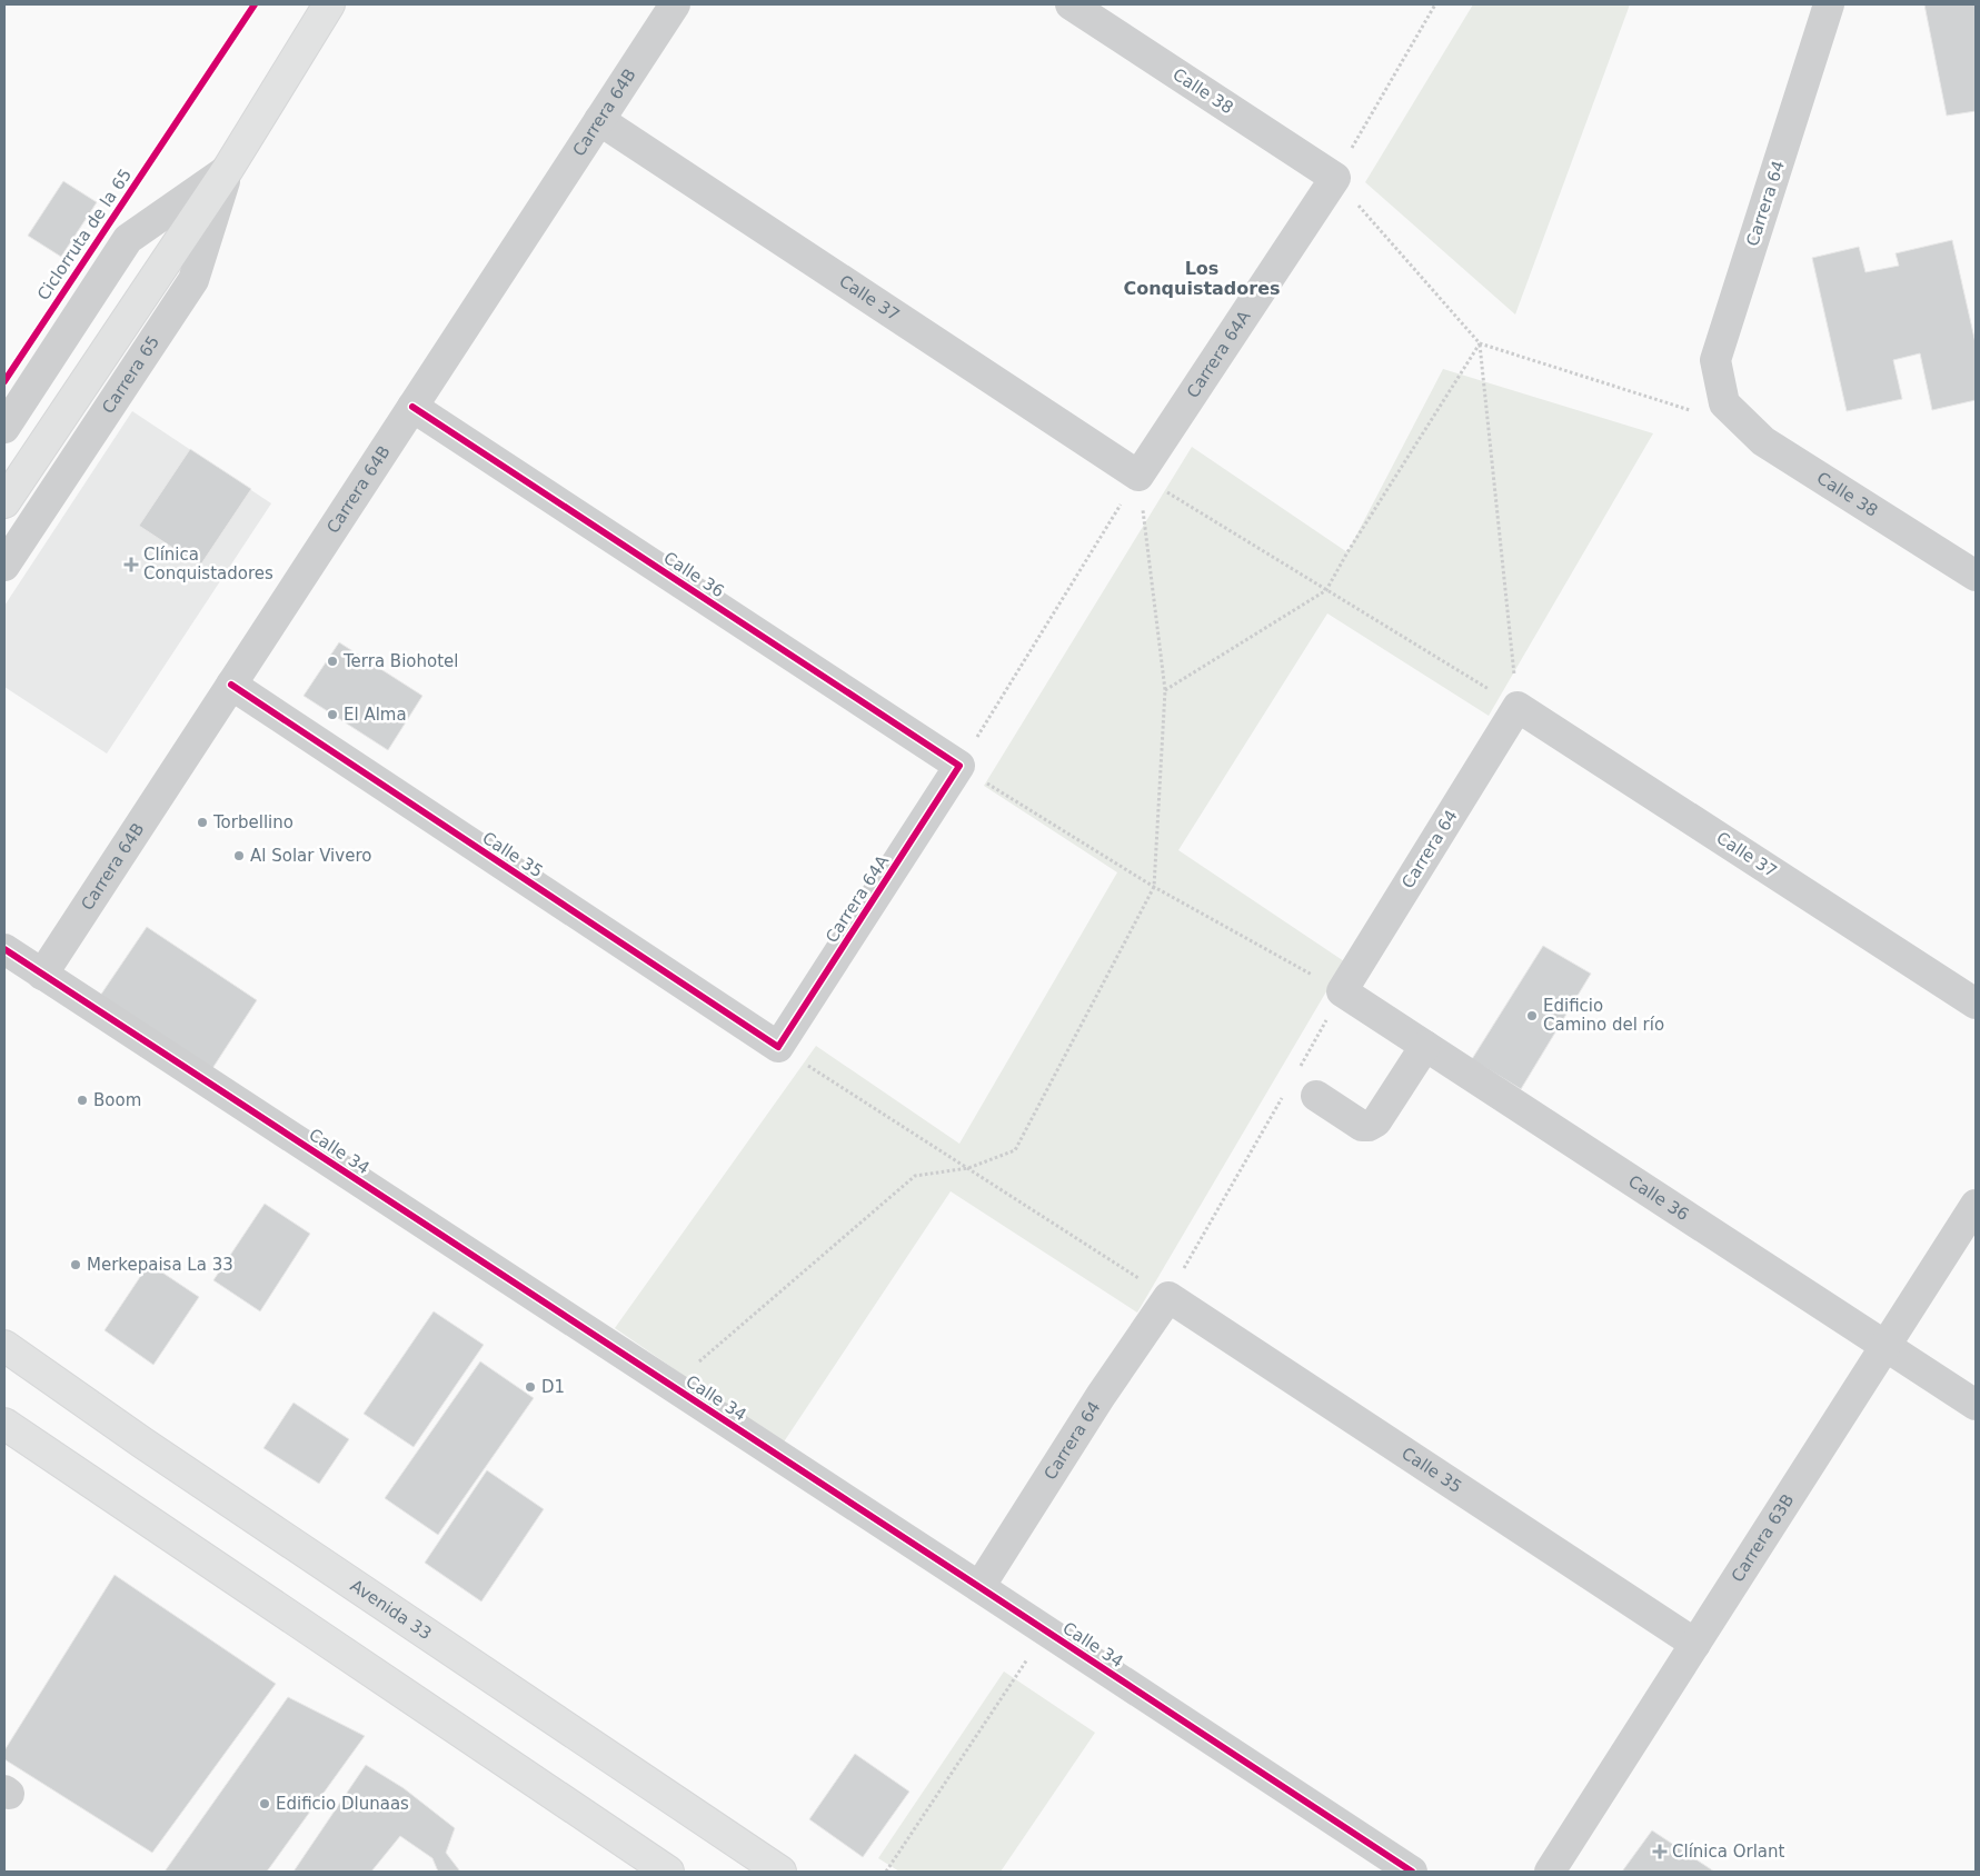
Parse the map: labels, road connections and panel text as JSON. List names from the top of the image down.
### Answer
{
  "streets": {
    "main road": ["Carrera 65", "Avenida 33"],
    "street": [
      "Calle 38",
      "Carrera 64B",
      "Carrera 64",
      "Calle 37",
      "Carrera 64A",
      "Calle 36",
      "Calle 35",
      "Calle 34",
      "Carrera 63B"
    ],
    "cycle path": ["Ciclorruta de la 65"]
  },
  "crossings": [
    ["Calle 38", "Carrera 64"],
    ["Calle 38", "Carrera 64A"],
    ["Carrera 64B", "Calle 37"],
    ["Carrera 64B", "Calle 36"],
    ["Carrera 64B", "Calle 35"],
    ["Carrera 64B", "Calle 34"],
    ["Carrera 64", "Calle 37"],
    ["Carrera 64", "Calle 36"],
    ["Carrera 64", "Calle 35"],
    ["Carrera 64", "Calle 34"],
    ["Calle 37", "Carrera 64A"],
    ["Carrera 64A", "Calle 36"],
    ["Carrera 64A", "Calle 35"],
    ["Calle 36", "Carrera 63B"],
    ["Calle 35", "Carrera 63B"]
  ],
  "districts": ["Los Conquistadores"],
  "places": {
    "health": ["Clínica Conquistadores", "Clínica Orlant"],
    "other": [
      "Terra Biohotel",
      "El Alma",
      "Torbellino",
      "Al Solar Vivero",
      "Edificio Camino del río",
      "Boom",
      "Merkepaisa La 33",
      "D1",
      "Edificio Dlunaas"
    ]
  }
}
